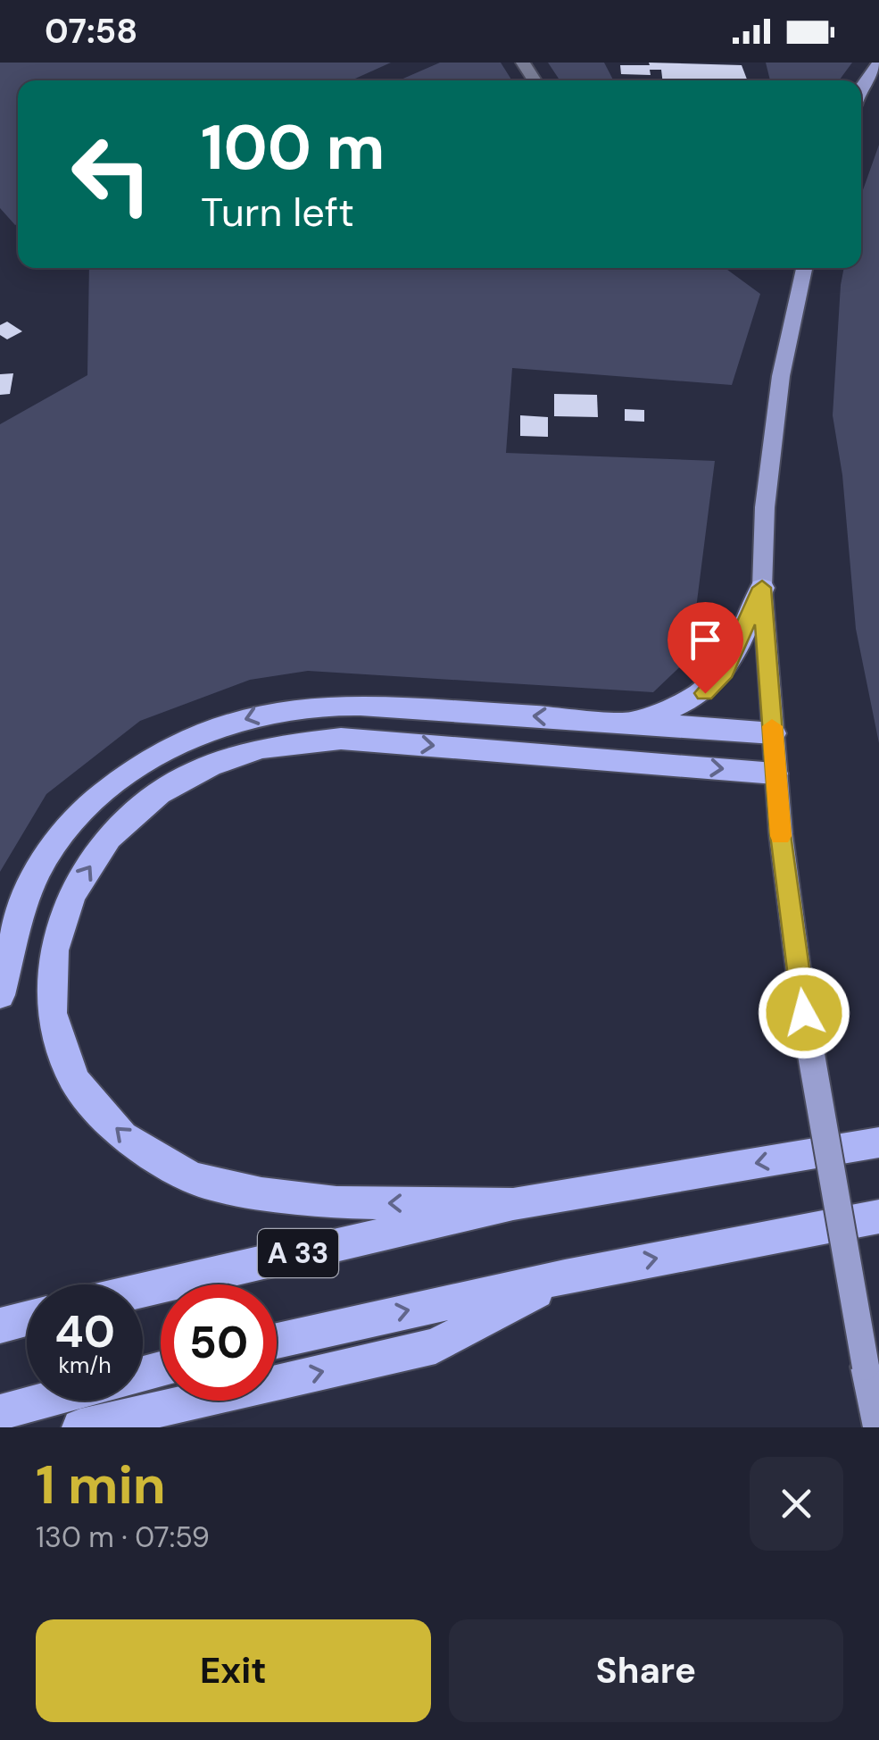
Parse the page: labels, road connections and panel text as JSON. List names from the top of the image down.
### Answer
{
  "streets": {
    "highway": ["A 33"]
  },
  "page": {
    "status": "07:58",
    "turn": ["100 m", "Turn left"],
    "speed": "40 km/h",
    "limit": "50",
    "heading": ["1 min", "130 m · 07:59"],
    "buttons": ["Exit", "Share"]
  }
}
